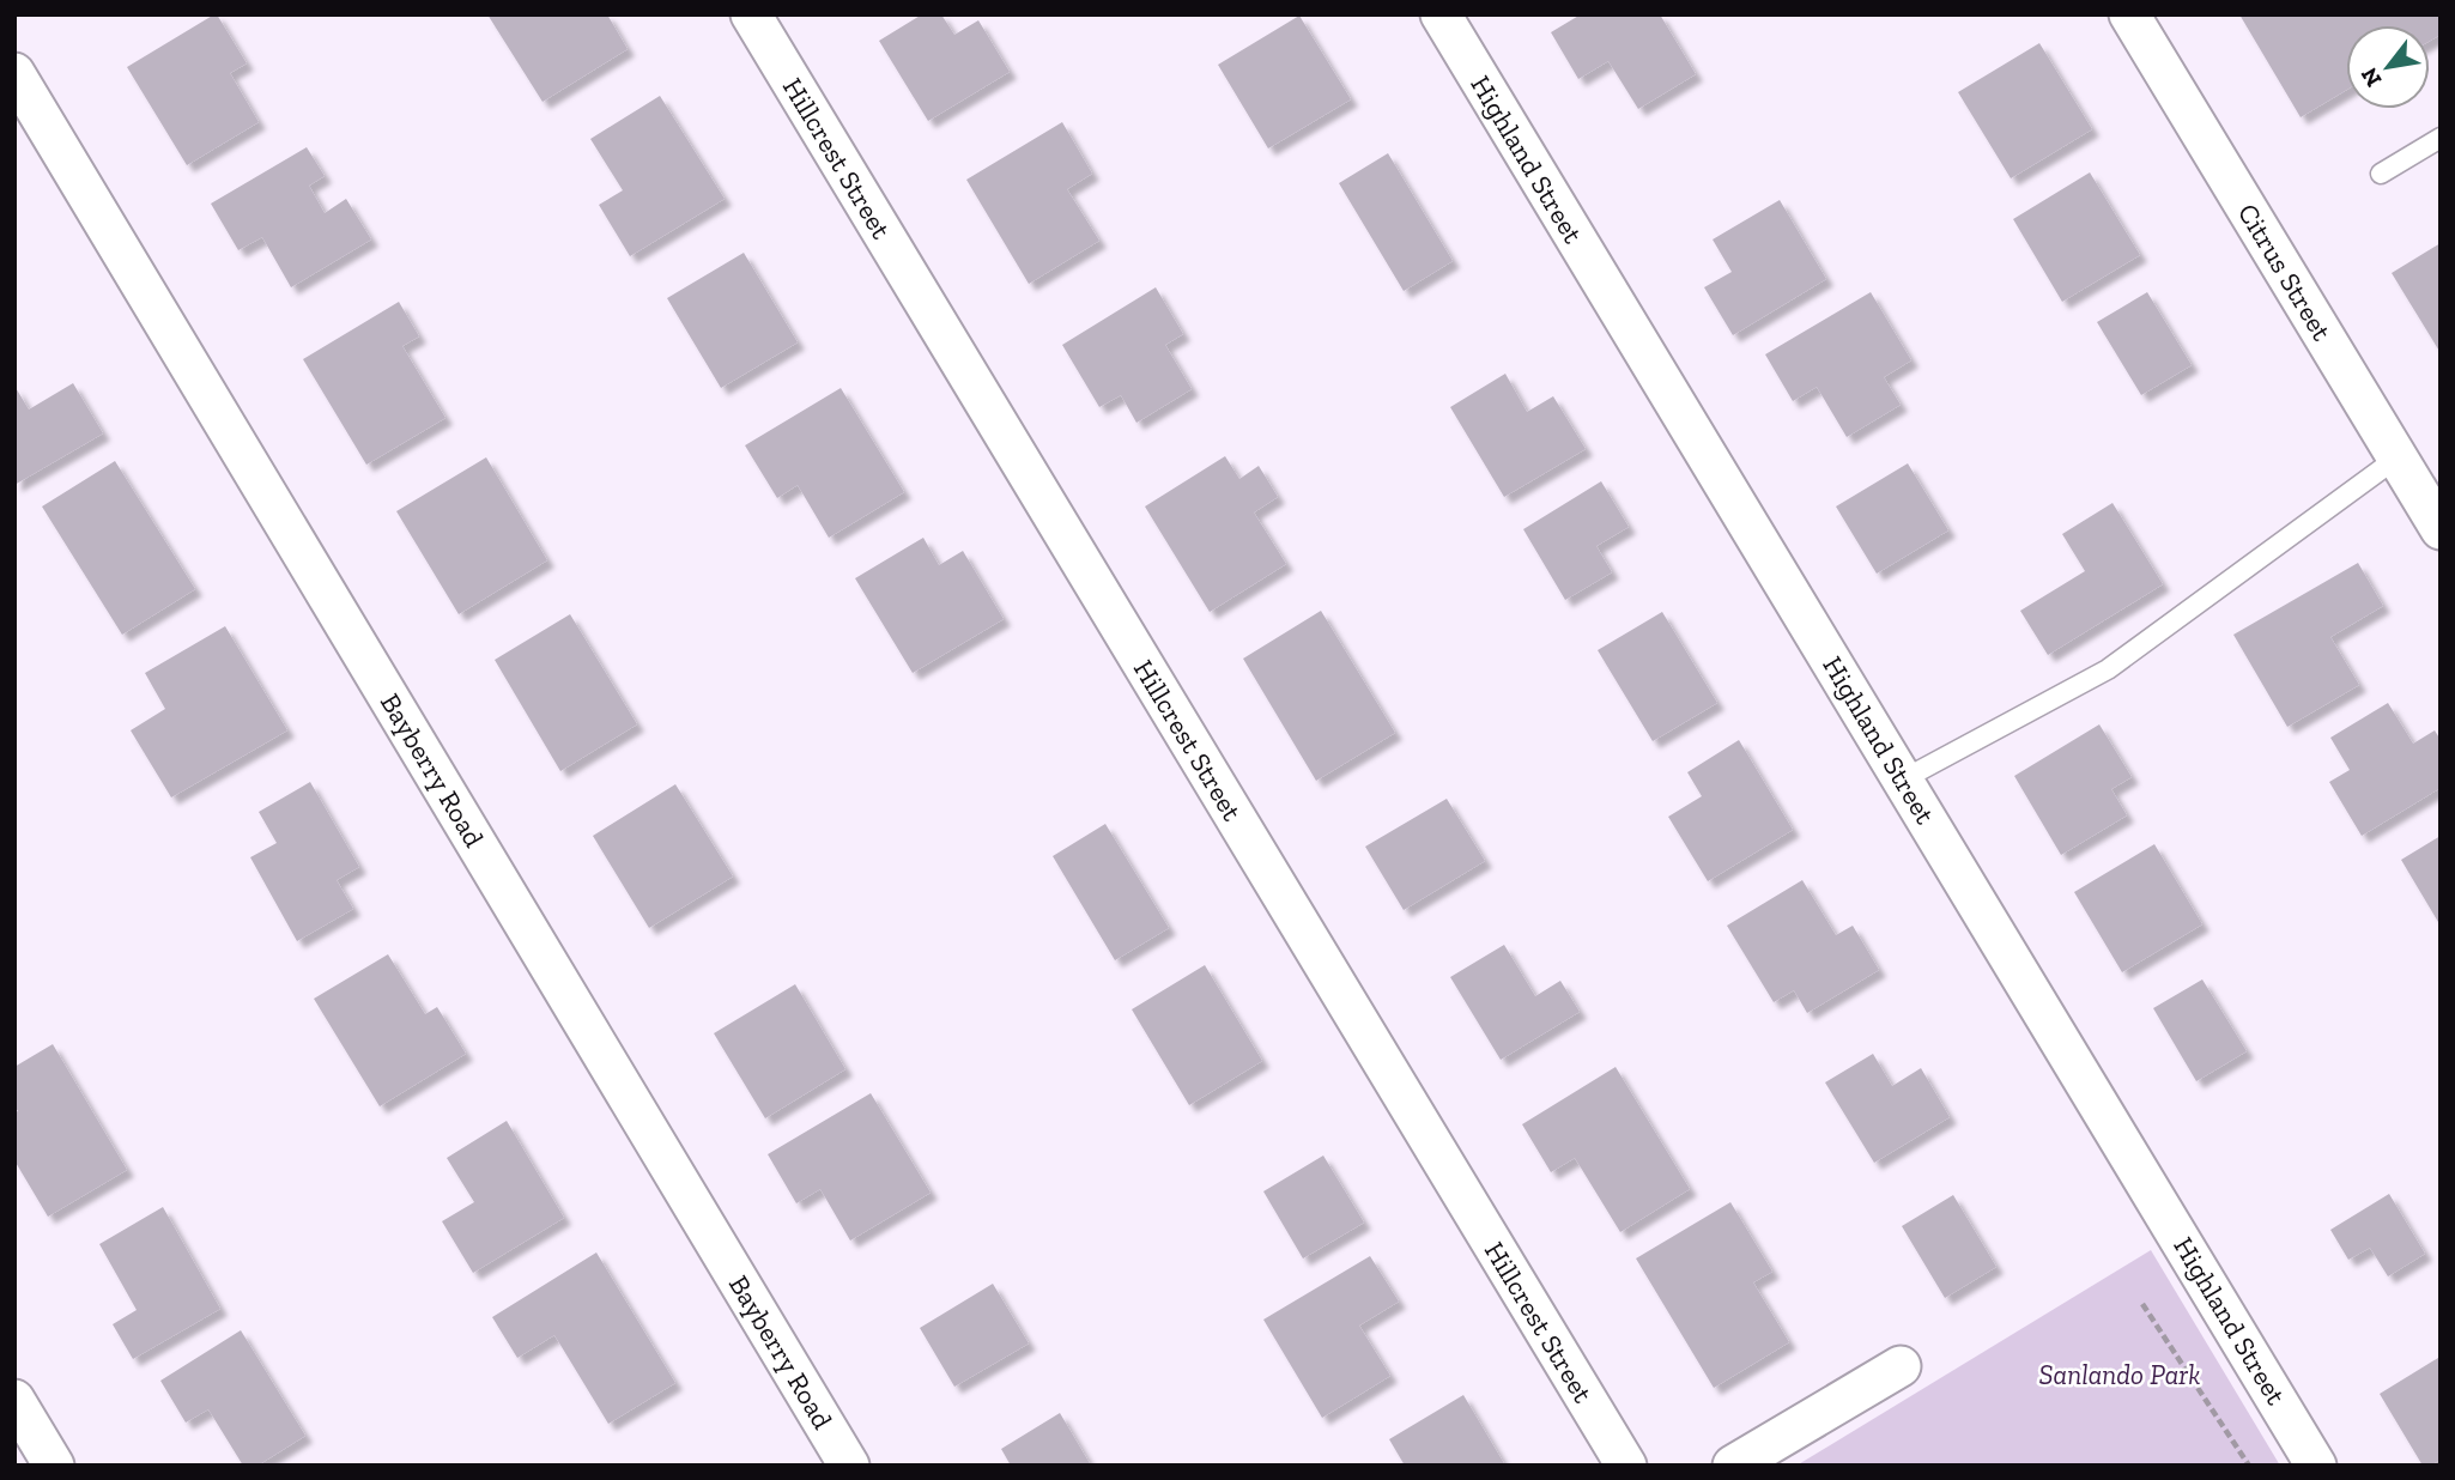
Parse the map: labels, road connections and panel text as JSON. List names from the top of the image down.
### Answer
{
  "streets": {
    "street": [
      "Hillcrest Street",
      "Highland Street",
      "Citrus Street",
      "Bayberry Road"
    ]
  },
  "parks": ["Sanlando Park"],
  "north": "bottom left"
}
